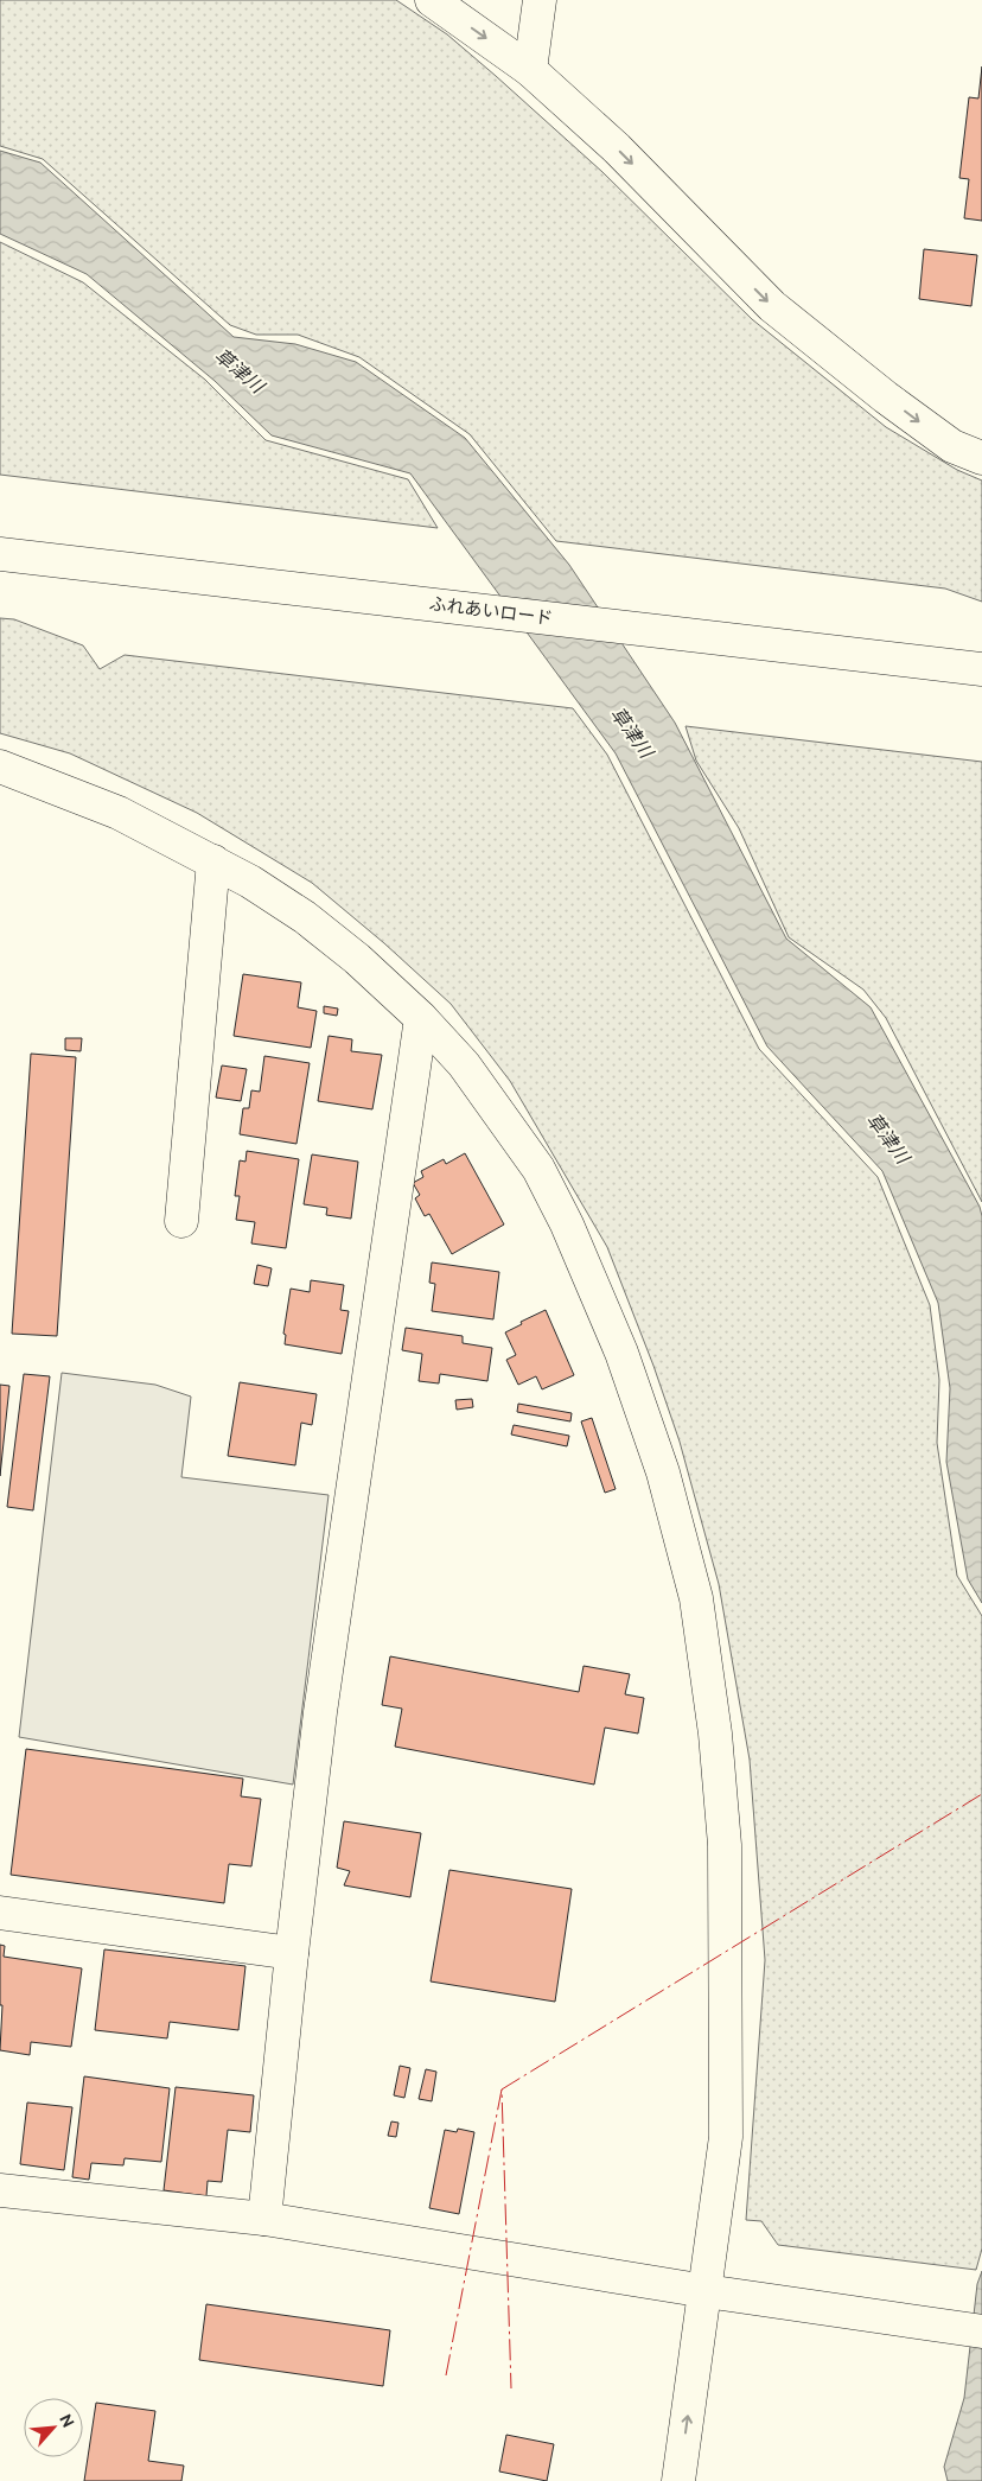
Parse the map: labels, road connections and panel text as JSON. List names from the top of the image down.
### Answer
{
  "streets": {
    "street": ["ふれあいロード"]
  },
  "water": ["草津川"],
  "north": "top right"
}
